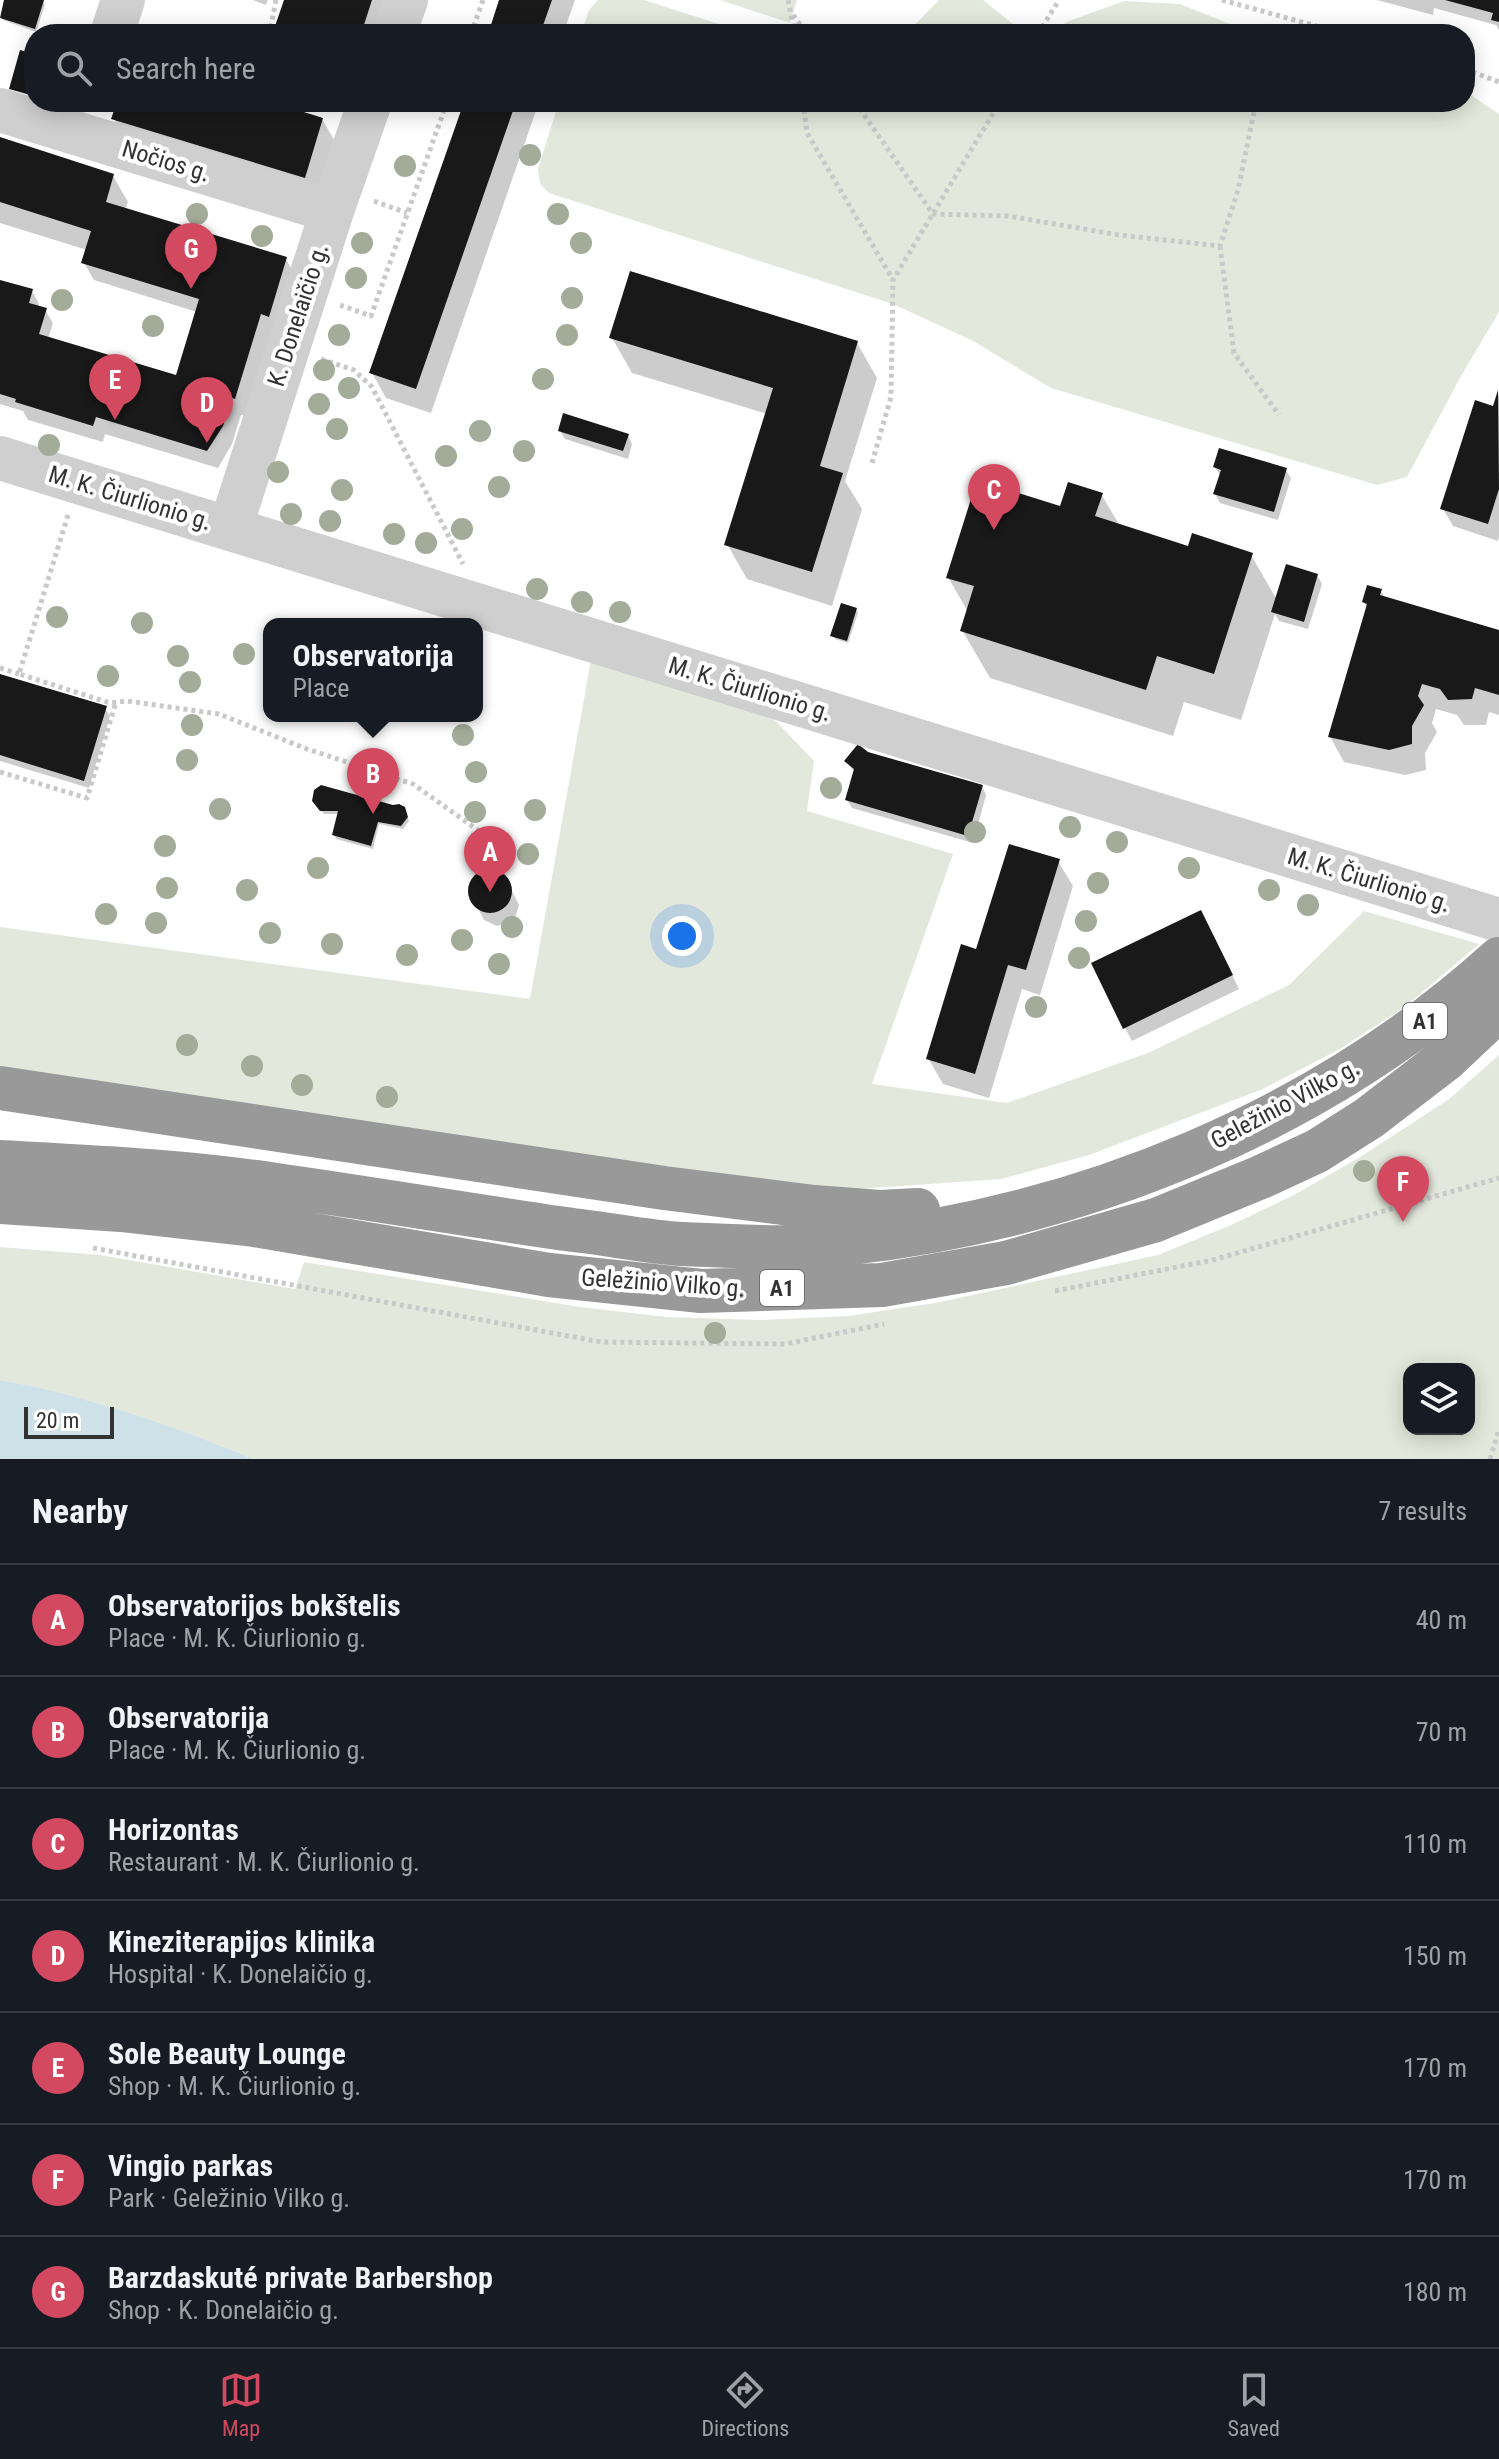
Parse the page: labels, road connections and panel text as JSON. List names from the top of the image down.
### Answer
{
  "streets": {
    "highway": ["A1", "Geležinio Vilko g."],
    "street": ["Nočios g.", "K. Donelaičio g.", "M. K. Čiurlionio g."]
  },
  "crossings": [
    ["Nočios g.", "K. Donelaičio g."],
    ["K. Donelaičio g.", "M. K. Čiurlionio g."]
  ],
  "scale_bar": "20 m",
  "page": {
    "search": "Search here",
    "pins": [
      "G",
      "E",
      "D",
      "C",
      "B",
      "A",
      "F"
    ],
    "popup": ["Observatorija", "Place"],
    "scale": "20 m",
    "heading": ["Nearby", "7 results"],
    "list": [
      {
        "mark": "A",
        "name": "Observatorijos bokštelis",
        "note": "Place · M. K. Čiurlionio g.",
        "value": "40 m"
      },
      {
        "mark": "B",
        "name": "Observatorija",
        "note": "Place · M. K. Čiurlionio g.",
        "value": "70 m"
      },
      {
        "mark": "C",
        "name": "Horizontas",
        "note": "Restaurant · M. K. Čiurlionio g.",
        "value": "110 m"
      },
      {
        "mark": "D",
        "name": "Kineziterapijos klinika",
        "note": "Hospital · K. Donelaičio g.",
        "value": "150 m"
      },
      {
        "mark": "E",
        "name": "Sole Beauty Lounge",
        "note": "Shop · M. K. Čiurlionio g.",
        "value": "170 m"
      },
      {
        "mark": "F",
        "name": "Vingio parkas",
        "note": "Park · Geležinio Vilko g.",
        "value": "170 m"
      },
      {
        "mark": "G",
        "name": "Barzdaskuté private Barbershop",
        "note": "Shop · K. Donelaičio g.",
        "value": "180 m"
      }
    ],
    "nav": ["Map", "Directions", "Saved"]
  }
}
